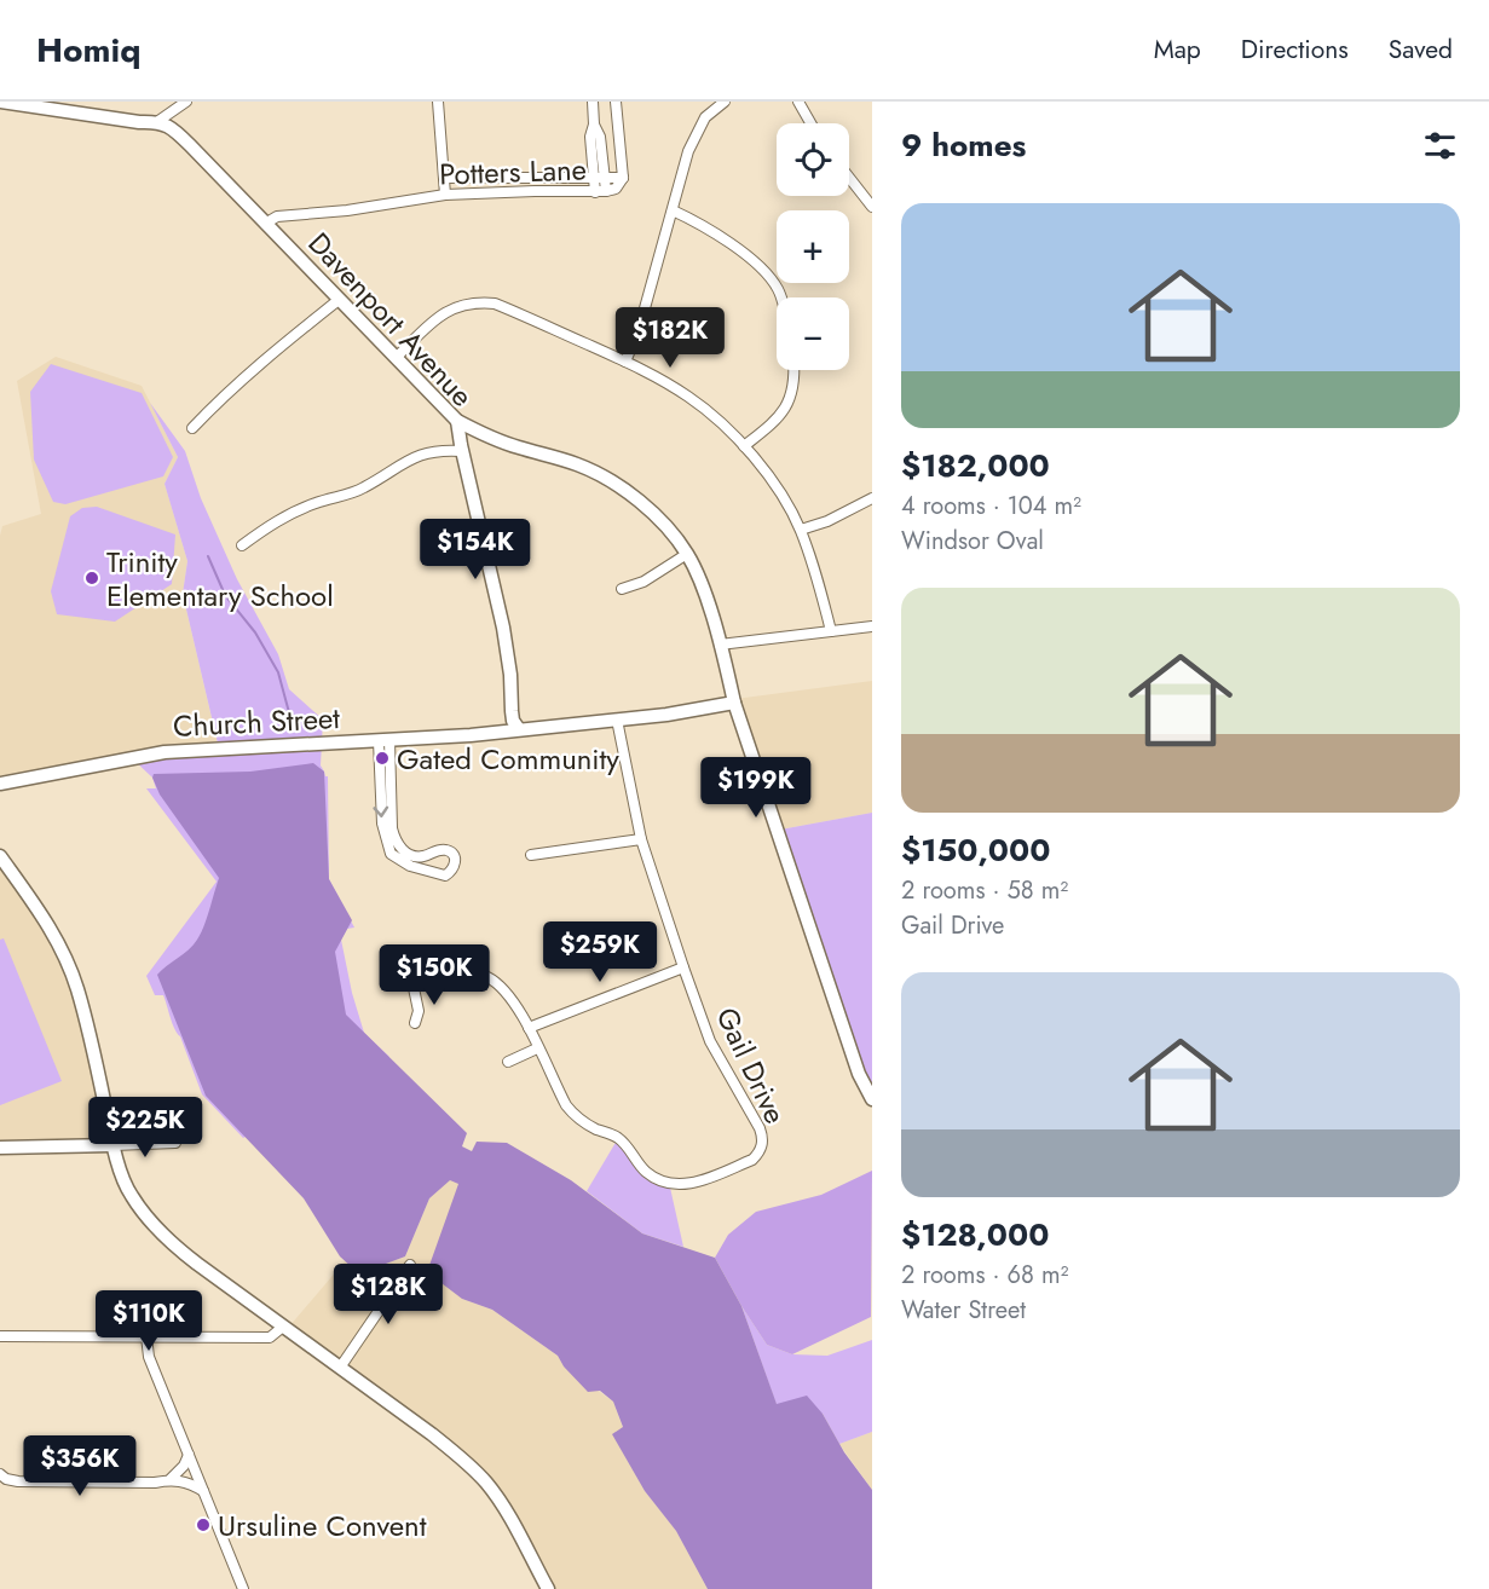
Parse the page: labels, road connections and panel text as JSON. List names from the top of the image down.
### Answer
{
  "streets": {
    "street": [
      "Potters Lane",
      "Davenport Avenue",
      "Church Street",
      "Gail Drive"
    ]
  },
  "crossings": [
    ["Potters Lane", "Davenport Avenue"],
    ["Davenport Avenue", "Church Street"]
  ],
  "places": ["Trinity Elementary School", "Gated Community", "Ursuline Convent"],
  "page": {
    "header": "Homiq",
    "nav": ["Map", "Directions", "Saved"],
    "heading": "9 homes",
    "map_buttons": ["+", "−"],
    "list": [
      {
        "name": "$182,000",
        "note": "4 rooms · 104 m² · Windsor Oval"
      },
      {
        "name": "$150,000",
        "note": "2 rooms · 58 m² · Gail Drive"
      },
      {
        "name": "$128,000",
        "note": "2 rooms · 68 m² · Water Street"
      }
    ],
    "price": [
      "$182K",
      "$154K",
      "$199K",
      "$259K",
      "$150K",
      "$225K",
      "$128K",
      "$110K",
      "$356K"
    ]
  }
}
